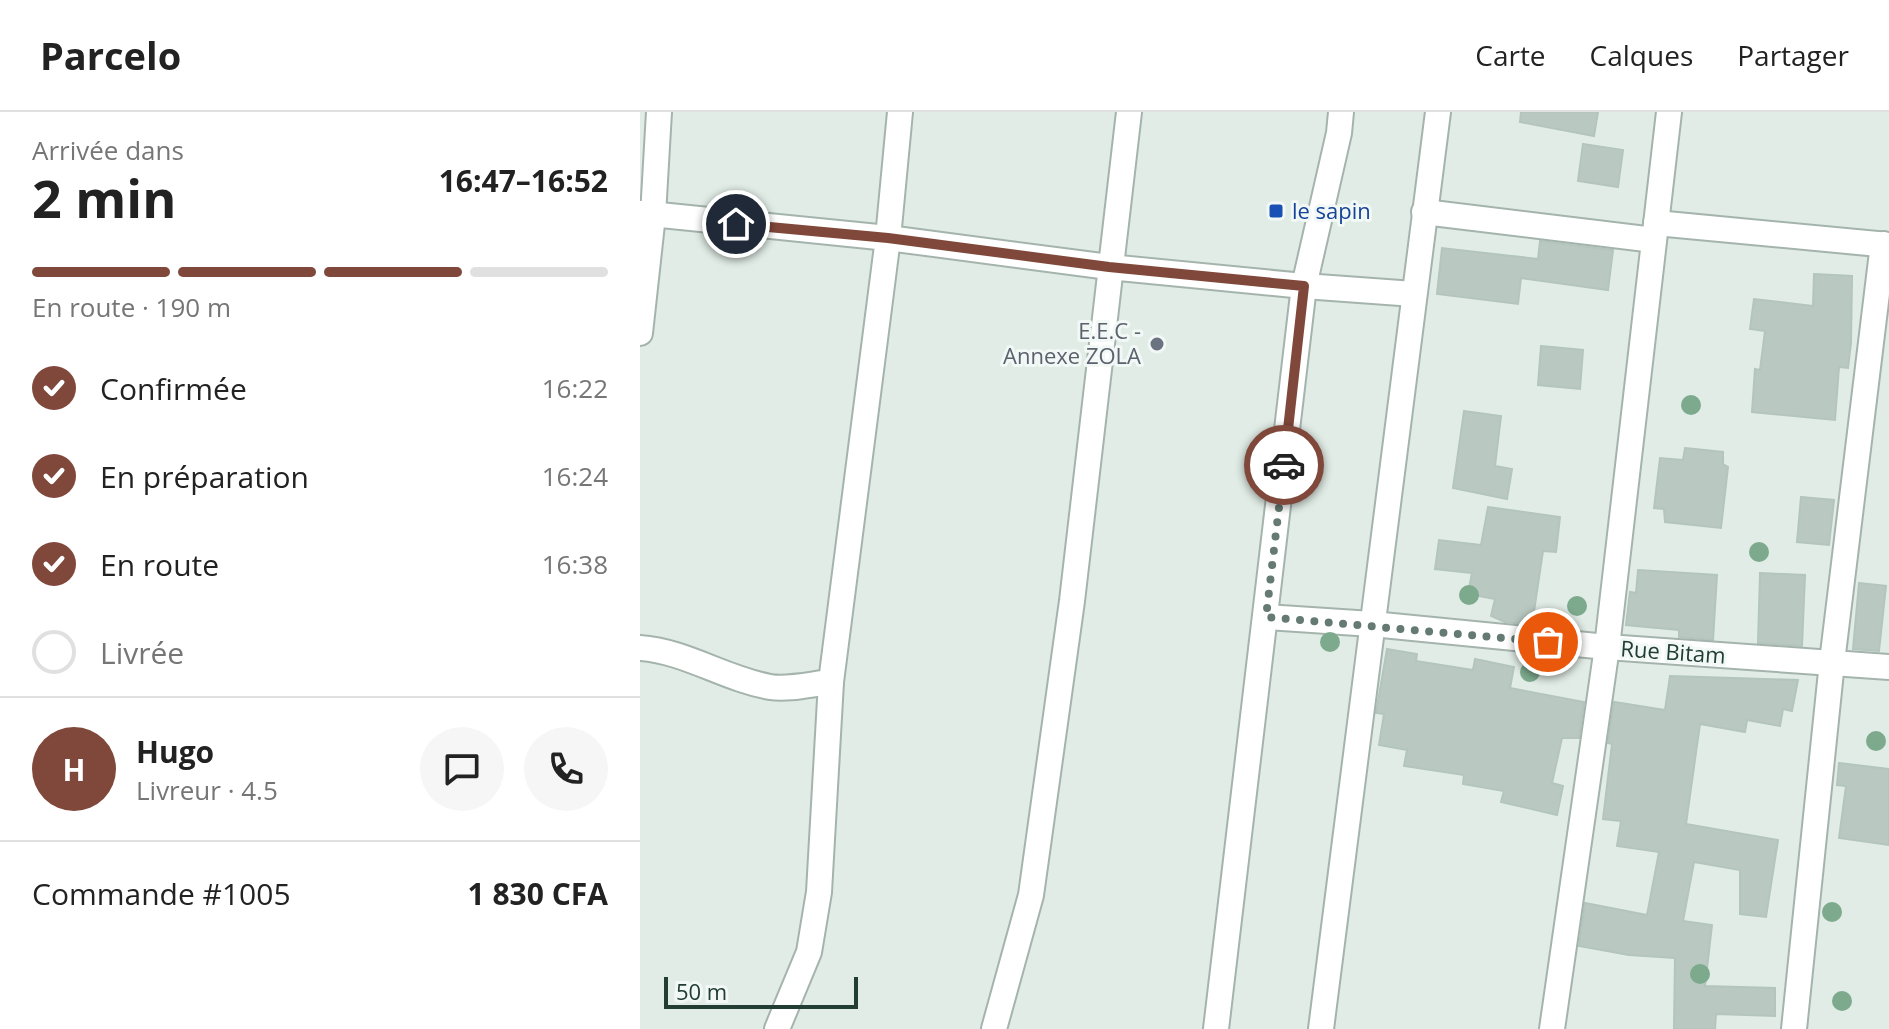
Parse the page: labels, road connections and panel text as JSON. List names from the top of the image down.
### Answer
{
  "streets": {
    "street": ["Rue Bitam"]
  },
  "places": {
    "transit": ["le sapin"],
    "other": ["E.E.C - Annexe ZOLA"]
  },
  "scale_bar": "50 m",
  "page": {
    "header": "Parcelo",
    "nav": ["Carte", "Calques", "Partager"],
    "heading": ["2 min", "Arrivée dans", "16:47–16:52"],
    "panel": [
      "Hugo",
      "Livreur · 4.5",
      "Commande #1005",
      "1 830 CFA"
    ],
    "bar": "En route · 190 m",
    "list": [
      ["Confirmée", "16:22"],
      ["En préparation", "16:24"],
      ["En route", "16:38"],
      "Livrée"
    ],
    "round": "H",
    "scale": "50 m"
  }
}
